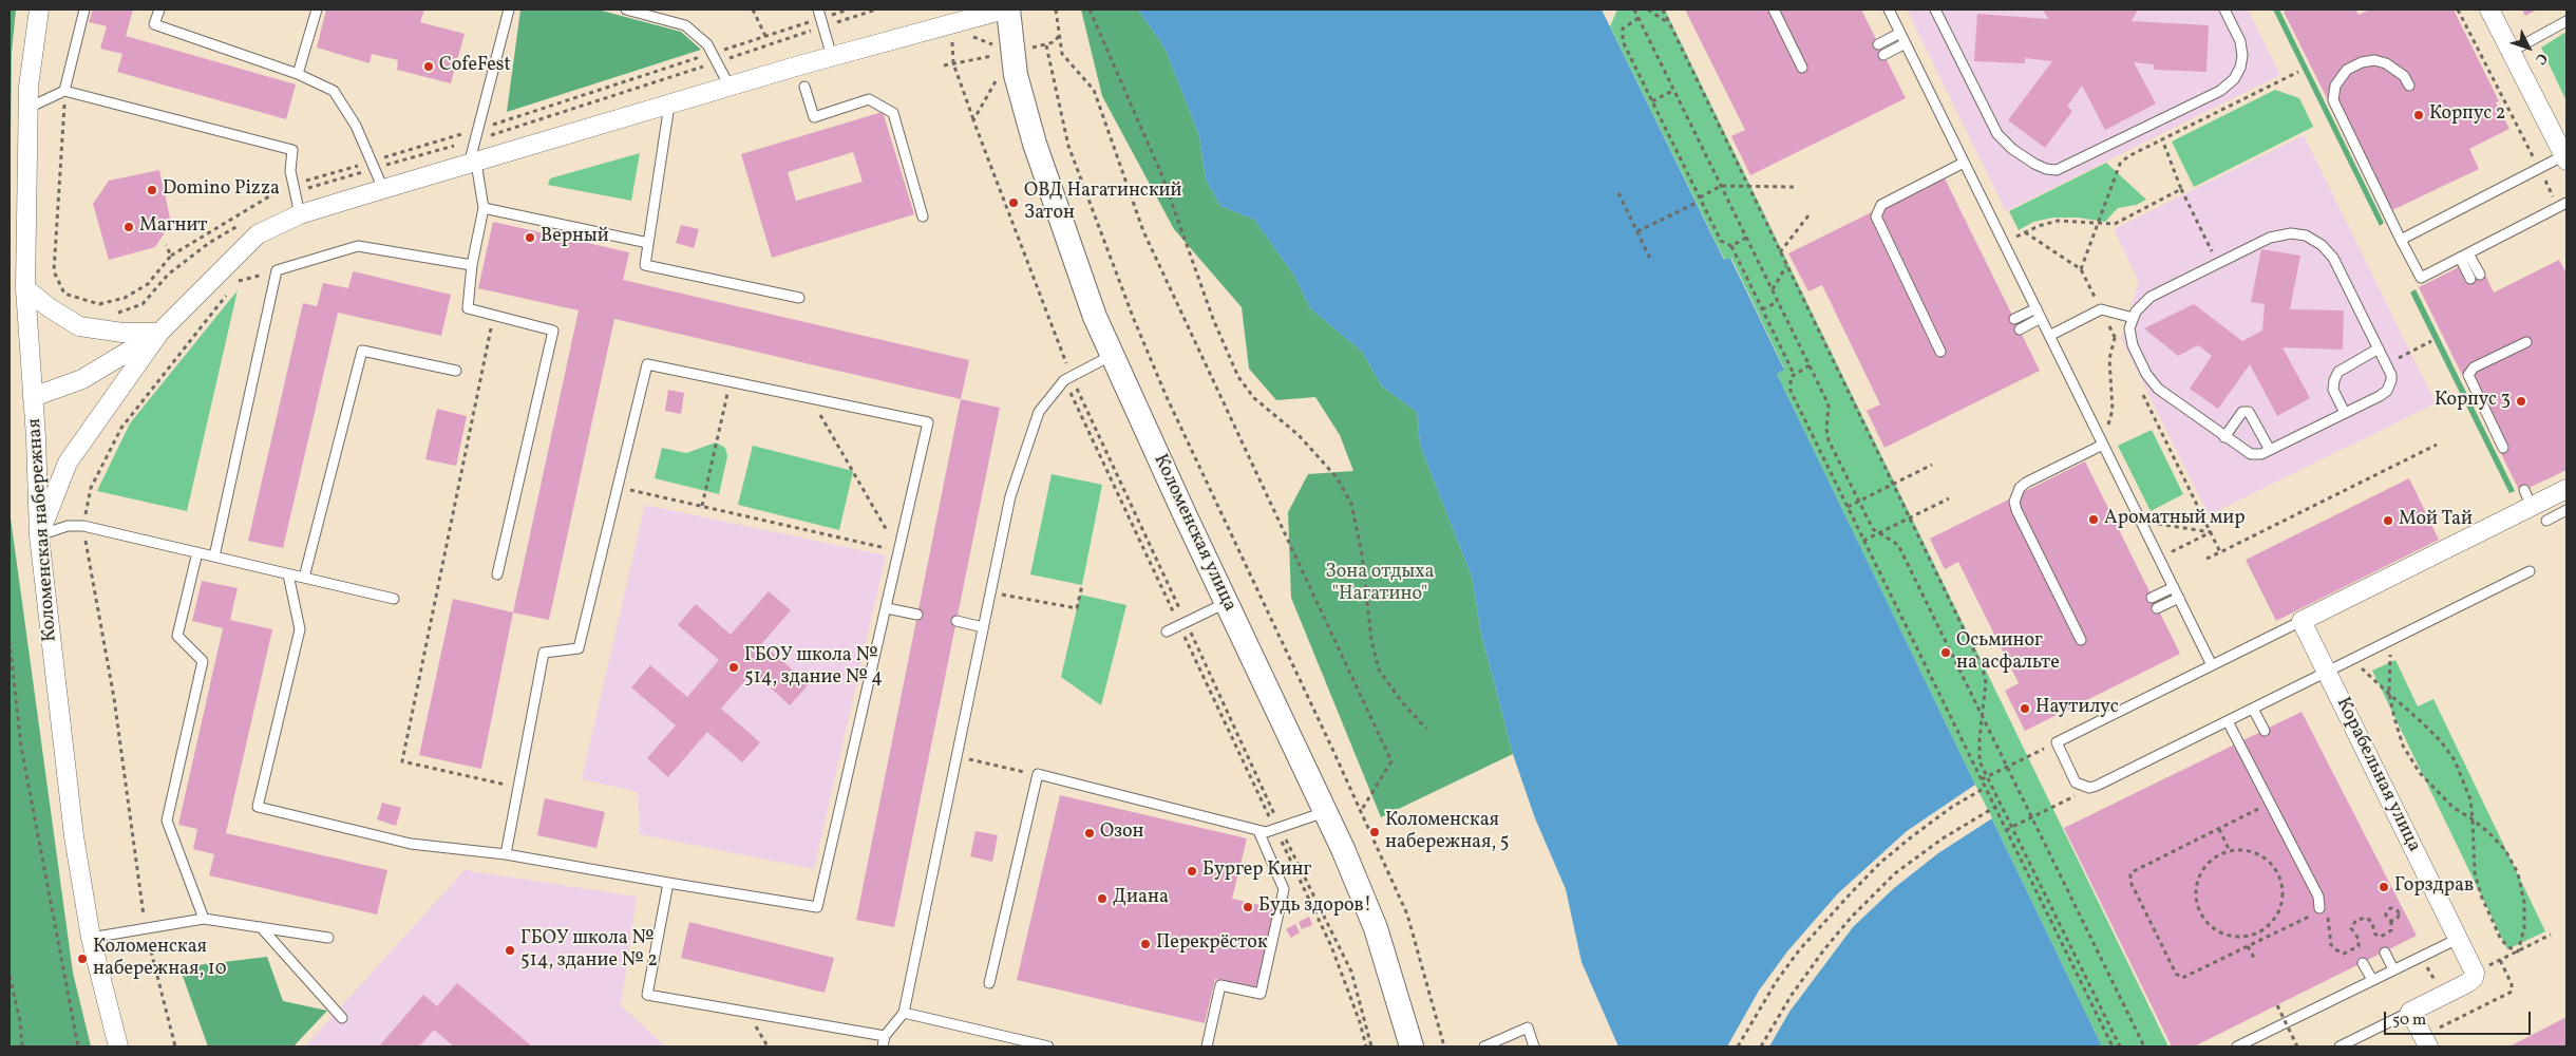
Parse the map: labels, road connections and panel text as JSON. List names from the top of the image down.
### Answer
{
  "streets": {
    "street": ["Коломенская набережная", "Коломенская улица", "Корабельная улица"]
  },
  "parks": ["Зона отдыха \"Нагатино\""],
  "places": [
    "CofeFest",
    "Корпус 2",
    "Domino Pizza",
    "ОВД Нагатинский Затон",
    "Магнит",
    "Верный",
    "Корпус 3",
    "Ароматный мир",
    "Мой Тай",
    "Осьминог на асфальте",
    "ГБОУ школа № 514, здание № 4",
    "Наутилус",
    "Коломенская набережная, 5",
    "Озон",
    "Бургер Кинг",
    "Горздрав",
    "Диана",
    "Будь здоров!",
    "Перекрёсток",
    "ГБОУ школа № 514, здание № 2",
    "Коломенская набережная, 10"
  ],
  "scale_bar": "50 m",
  "north": "bottom right"
}
